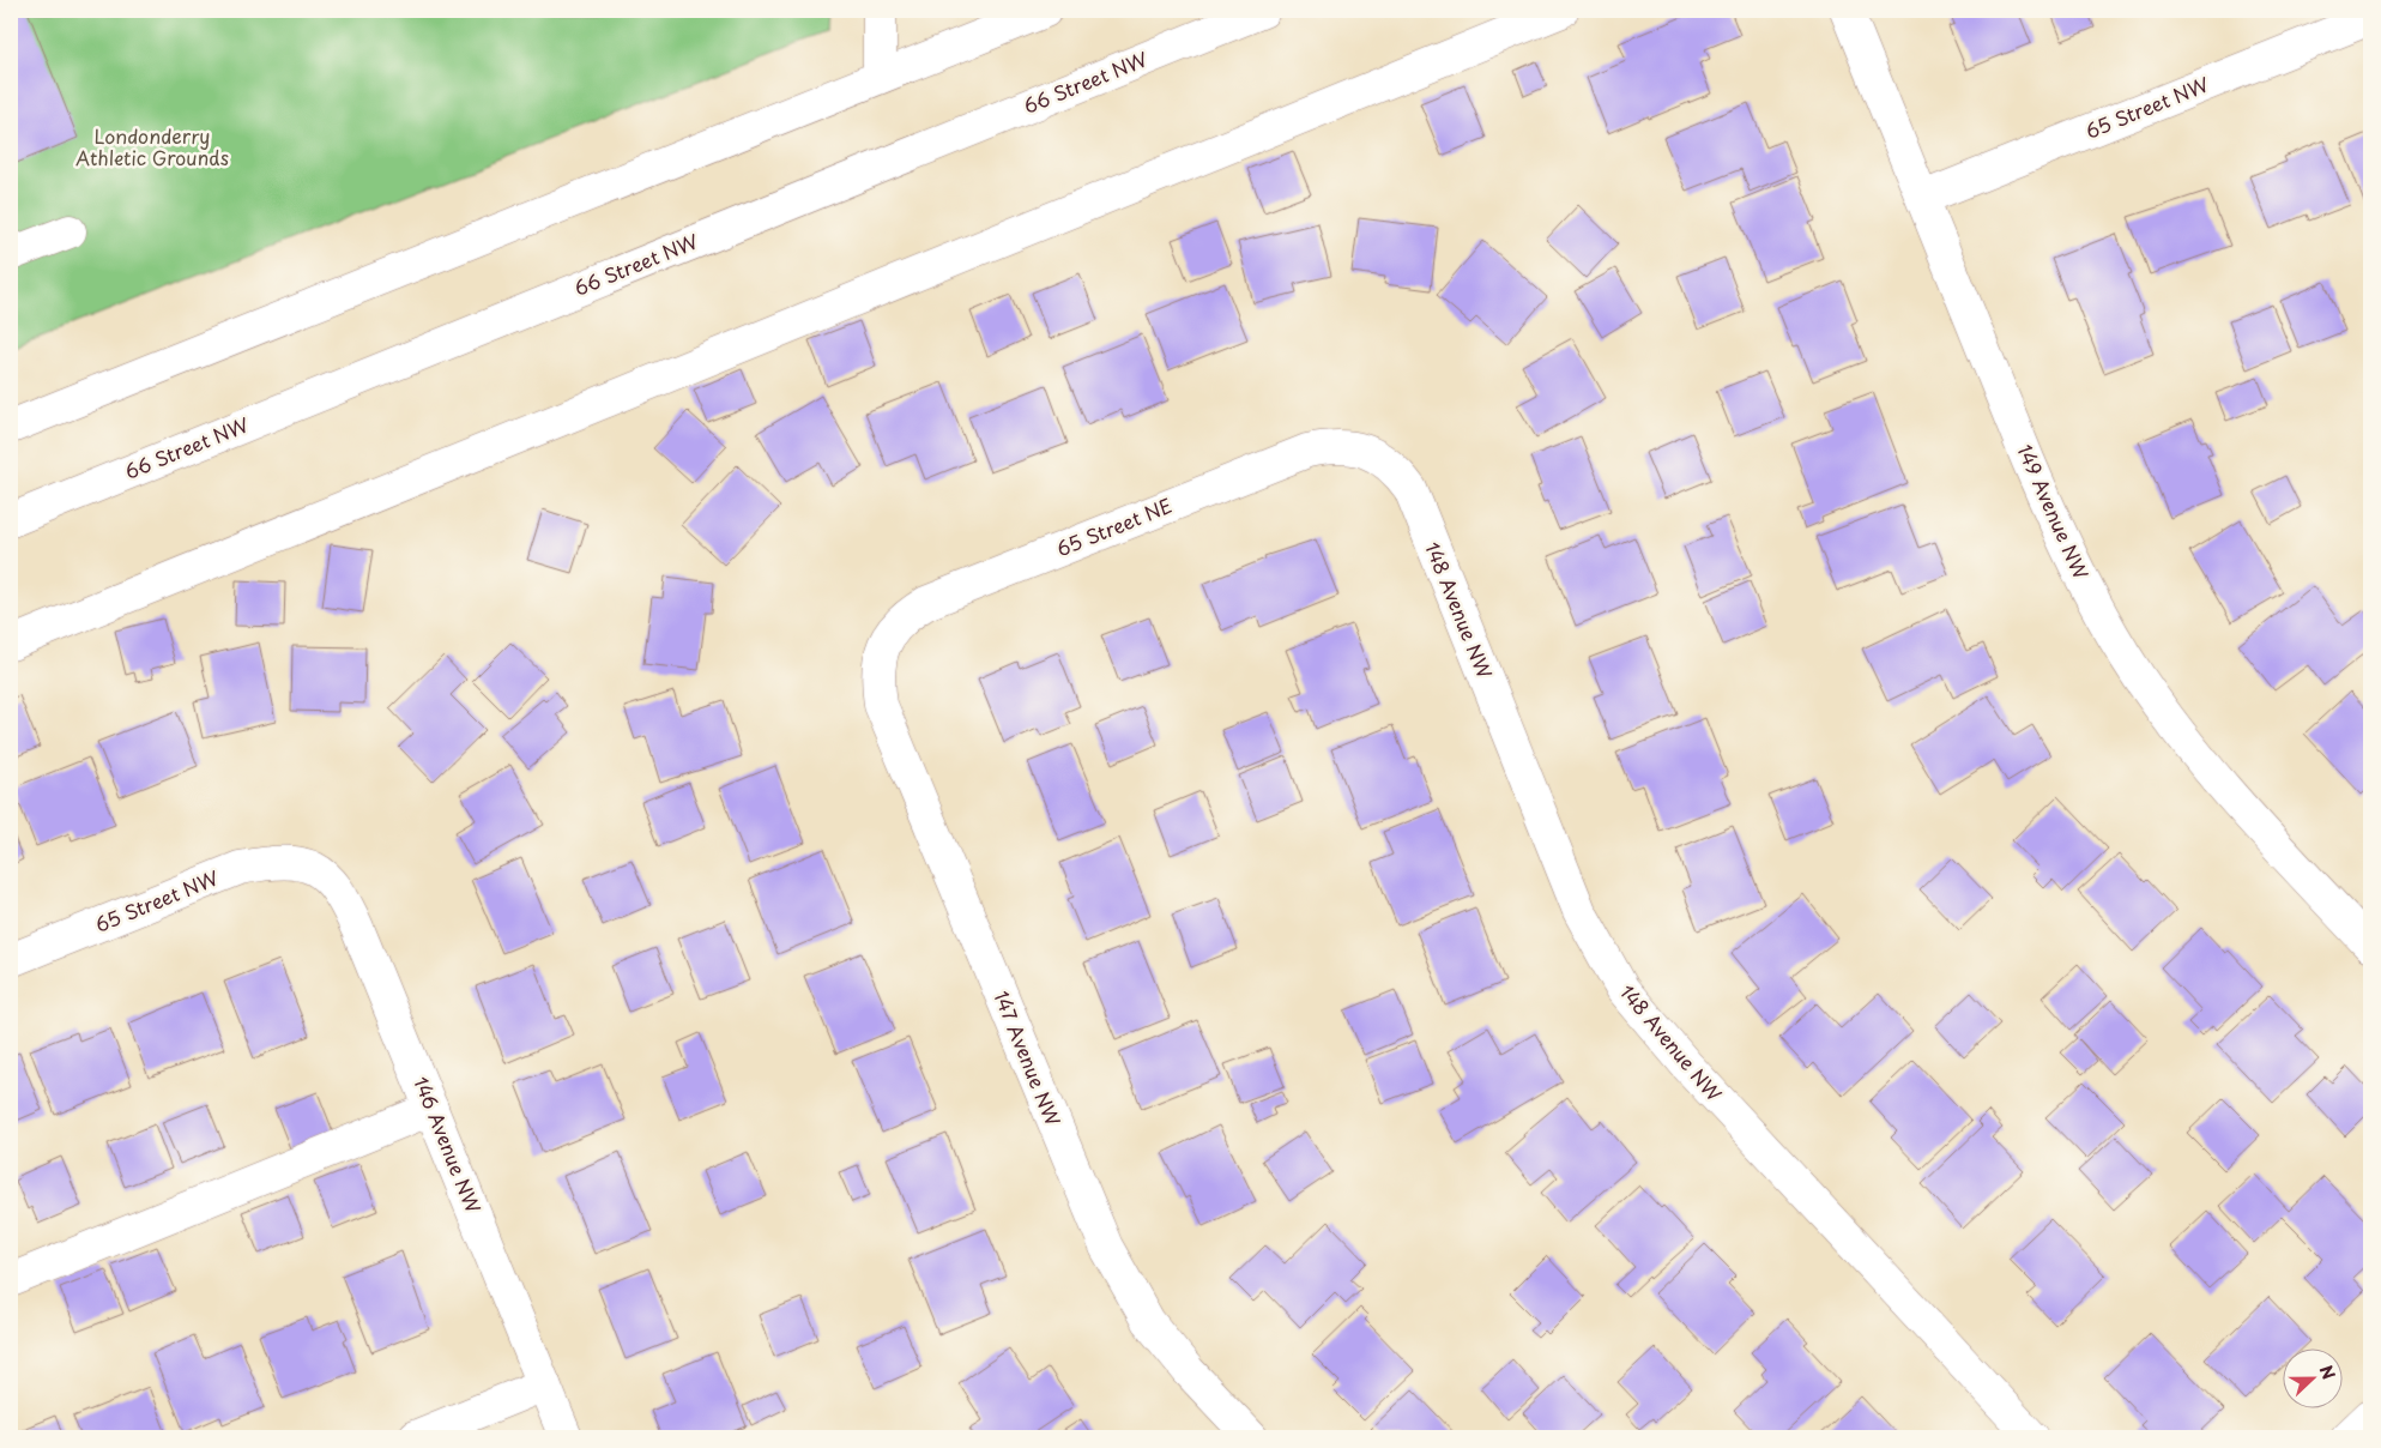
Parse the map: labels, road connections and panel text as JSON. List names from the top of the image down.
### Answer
{
  "streets": {
    "street": [
      "66 Street NW",
      "65 Street NW",
      "149 Avenue NW",
      "65 Street NE",
      "148 Avenue NW",
      "147 Avenue NW",
      "146 Avenue NW"
    ]
  },
  "crossings": [
    ["65 Street NW", "149 Avenue NW"],
    ["65 Street NW", "146 Avenue NW"],
    ["65 Street NE", "148 Avenue NW"],
    ["65 Street NE", "147 Avenue NW"]
  ],
  "parks": ["Londonderry Athletic Grounds"],
  "north": "right"
}
